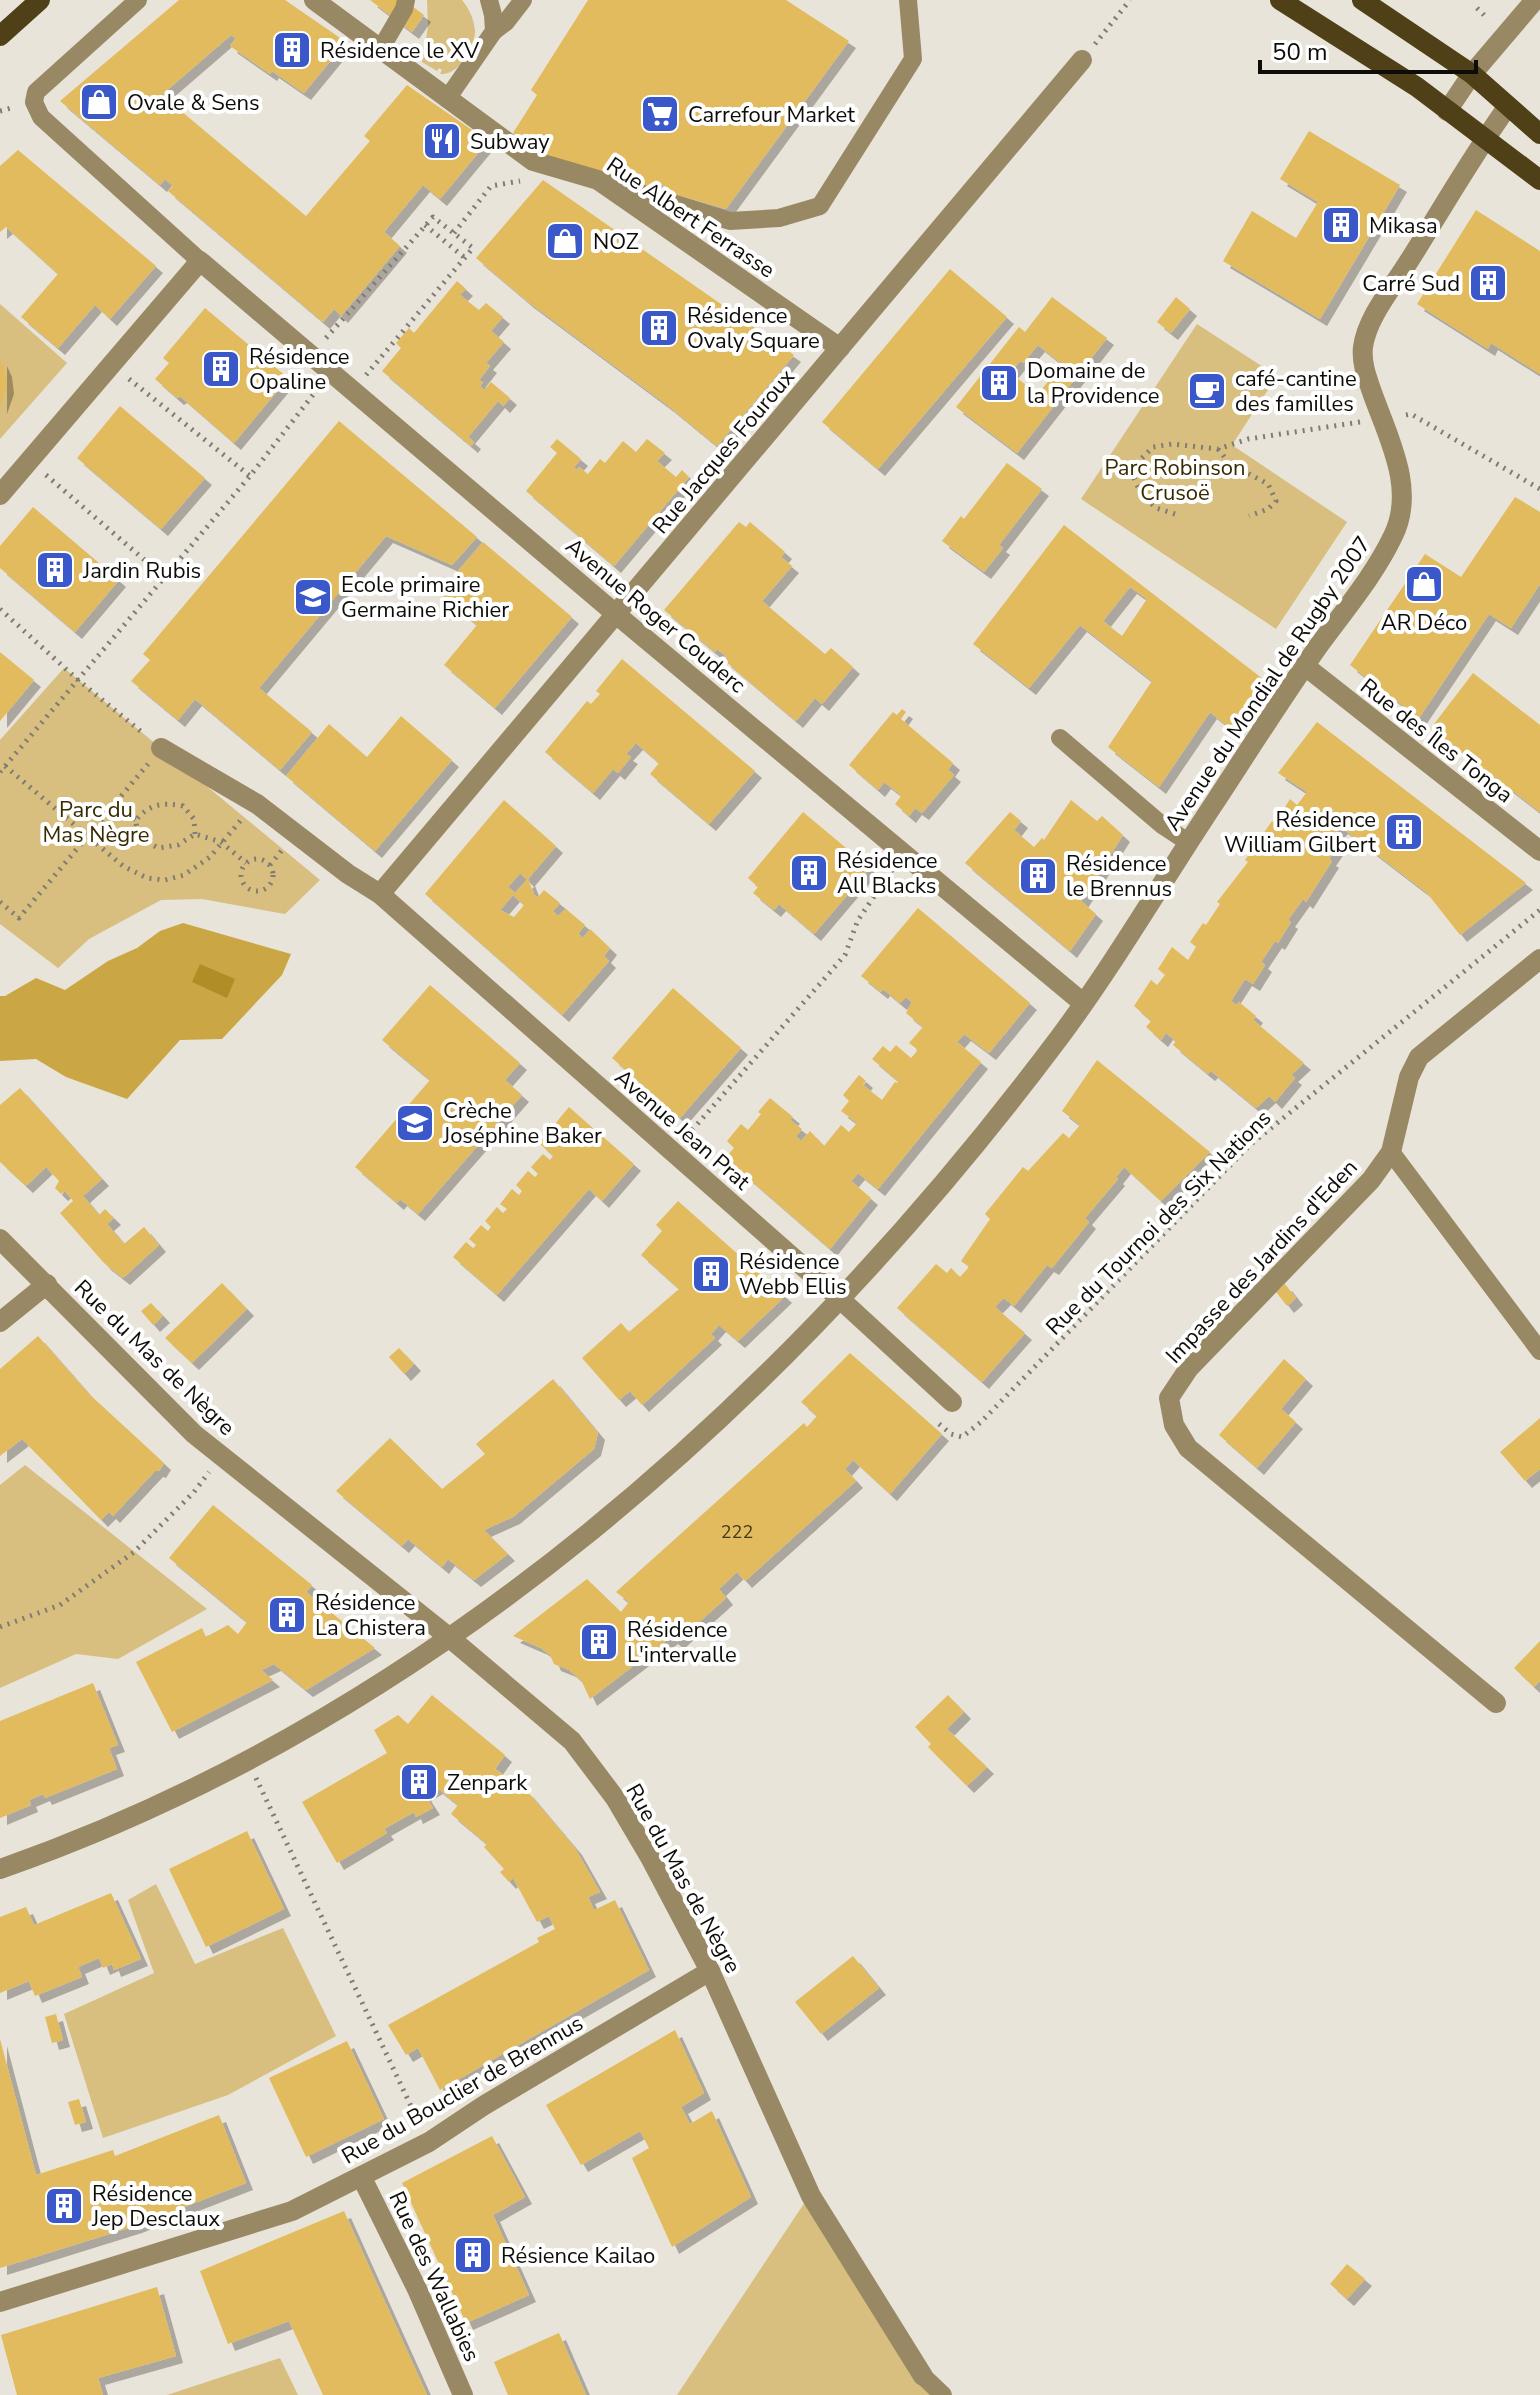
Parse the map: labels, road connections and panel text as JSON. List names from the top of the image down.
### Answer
{
  "streets": {
    "street": [
      "Rue Albert Ferrasse",
      "Rue Jacques Fouroux",
      "Avenue Roger Couderc",
      "Avenue du Mondial de Rugby 2007",
      "Rue des Îles Tonga",
      "Avenue Jean Prat",
      "Impasse des Jardins d'Eden",
      "Rue du Mas de Nègre",
      "Rue du Bouclier de Brennus",
      "Rue des Wallabies"
    ],
    "path": ["Rue du Tournoi des Six Nations"]
  },
  "crossings": [
    ["Rue Albert Ferrasse", "Rue Jacques Fouroux"],
    ["Rue Jacques Fouroux", "Avenue Roger Couderc"],
    ["Rue Jacques Fouroux", "Avenue Jean Prat"],
    ["Avenue Roger Couderc", "Avenue du Mondial de Rugby 2007"],
    ["Avenue du Mondial de Rugby 2007", "Rue des Îles Tonga"],
    ["Avenue du Mondial de Rugby 2007", "Avenue Jean Prat"],
    ["Avenue du Mondial de Rugby 2007", "Rue du Mas de Nègre"],
    ["Avenue Jean Prat", "Rue du Tournoi des Six Nations"],
    ["Rue du Mas de Nègre", "Rue du Bouclier de Brennus"],
    ["Rue du Bouclier de Brennus", "Rue des Wallabies"]
  ],
  "parks": ["Parc Robinson Crusoë", "Parc du Mas Nègre"],
  "places": {
    "building": [
      "Résidence le XV",
      "Mikasa",
      "Carré Sud",
      "Résidence Ovaly Square",
      "Résidence Opaline",
      "Domaine de la Providence",
      "Jardin Rubis",
      "Résidence William Gilbert",
      "Résidence All Blacks",
      "Résidence le Brennus",
      "Résidence Webb Ellis",
      "Résidence La Chistera",
      "Résidence L'intervalle",
      "Zenpark",
      "Résidence Jep Desclaux",
      "Résience Kailao"
    ],
    "shop": ["Ovale & Sens", "NOZ", "AR Déco"],
    "supermarket": ["Carrefour Market"],
    "restaurant": ["Subway"],
    "cafe": ["café-cantine des familles"],
    "school or university": ["Ecole primaire Germaine Richier", "Crèche Joséphine Baker"]
  },
  "house_numbers": ["222"],
  "scale_bar": "50 m"
}
